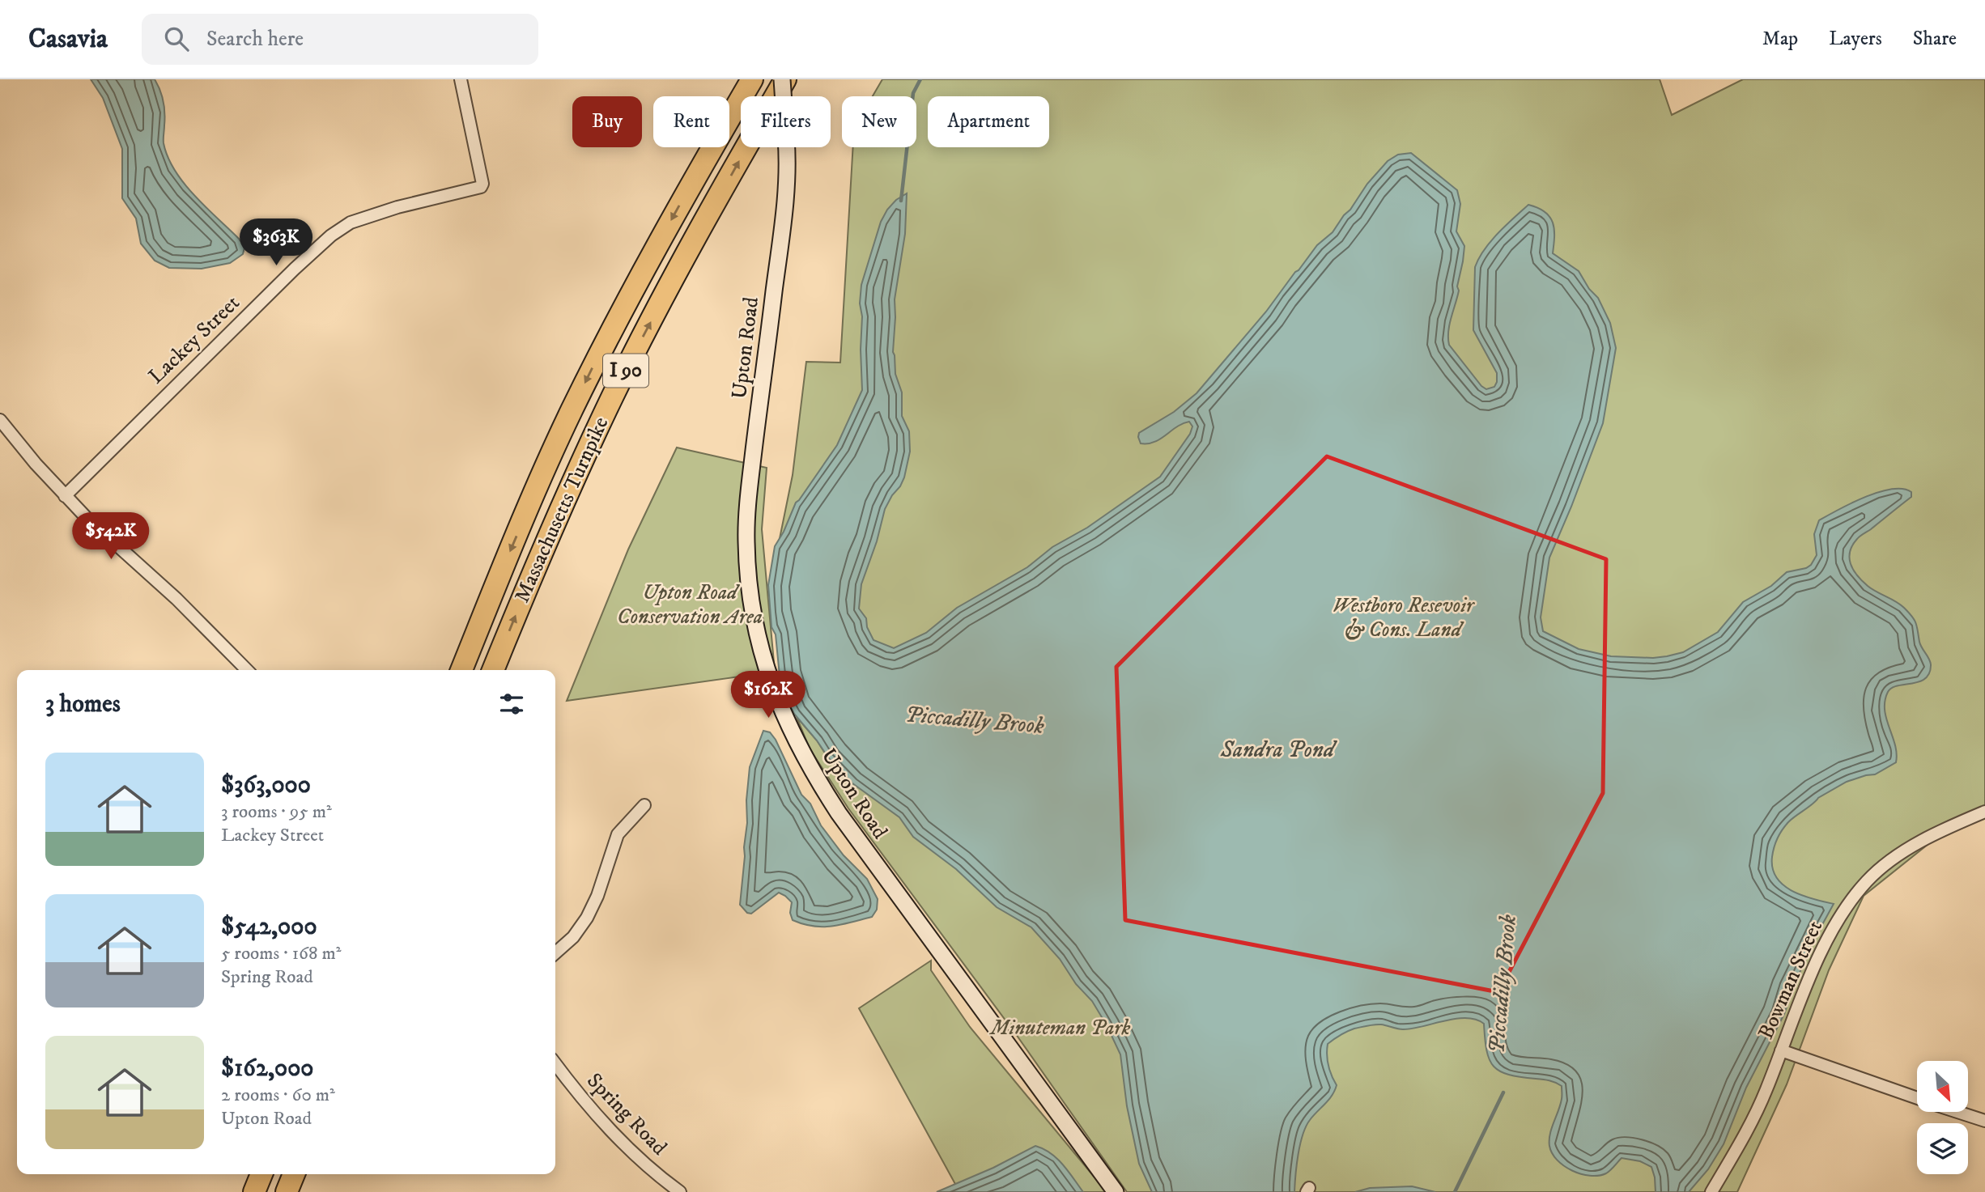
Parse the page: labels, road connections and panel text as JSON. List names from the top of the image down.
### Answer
{
  "streets": {
    "highway": ["I 90", "Massachusetts Turnpike"],
    "main road": ["Upton Road"],
    "street": ["Lackey Street", "Bowman Street", "Spring Road"]
  },
  "crossings": [
    ["Upton Road", "Massachusetts Turnpike"]
  ],
  "water": ["Piccadilly Brook", "Sandra Pond"],
  "parks": ["Upton Road Conservation Area", "Westboro Resevoir & Cons. Land", "Minuteman Park"],
  "north": "bottom right",
  "page": {
    "header": "Casavia",
    "search": "Search here",
    "nav": ["Map", "Layers", "Share"],
    "chip": [
      "Buy",
      "Rent",
      "Filters",
      "New",
      "Apartment"
    ],
    "price": ["$363K", "$542K", "$162K"],
    "heading": "3 homes",
    "list": [
      {
        "name": "$363,000",
        "note": "3 rooms · 95 m² · Lackey Street"
      },
      {
        "name": "$542,000",
        "note": "5 rooms · 168 m² · Spring Road"
      },
      {
        "name": "$162,000",
        "note": "2 rooms · 60 m² · Upton Road"
      }
    ]
  }
}
